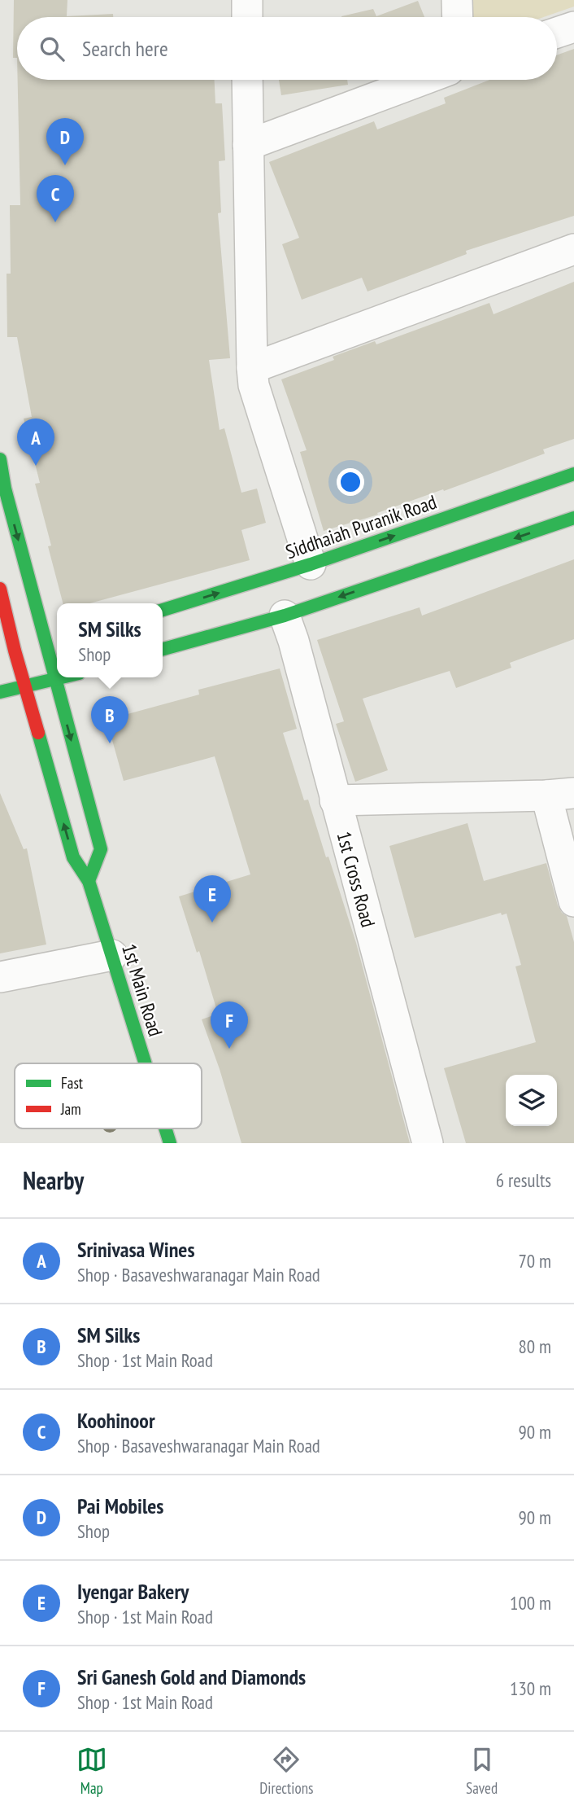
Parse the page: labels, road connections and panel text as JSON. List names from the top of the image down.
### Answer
{
  "streets": {
    "main road": ["Siddhaiah Puranik Road", "1st Main Road"],
    "street": ["1st Cross Road"]
  },
  "legend": ["Fast", "Jam"],
  "page": {
    "search": "Search here",
    "pins": [
      "D",
      "C",
      "A",
      "B",
      "E",
      "F"
    ],
    "popup": ["SM Silks", "Shop"],
    "heading": ["Nearby", "6 results"],
    "list": [
      {
        "mark": "A",
        "name": "Srinivasa Wines",
        "note": "Shop · Basaveshwaranagar Main Road",
        "value": "70 m"
      },
      {
        "mark": "B",
        "name": "SM Silks",
        "note": "Shop · 1st Main Road",
        "value": "80 m"
      },
      {
        "mark": "C",
        "name": "Koohinoor",
        "note": "Shop · Basaveshwaranagar Main Road",
        "value": "90 m"
      },
      {
        "mark": "D",
        "name": "Pai Mobiles",
        "note": "Shop",
        "value": "90 m"
      },
      {
        "mark": "E",
        "name": "Iyengar Bakery",
        "note": "Shop · 1st Main Road",
        "value": "100 m"
      },
      {
        "mark": "F",
        "name": "Sri Ganesh Gold and Diamonds",
        "note": "Shop · 1st Main Road",
        "value": "130 m"
      }
    ],
    "nav": ["Map", "Directions", "Saved"]
  }
}
